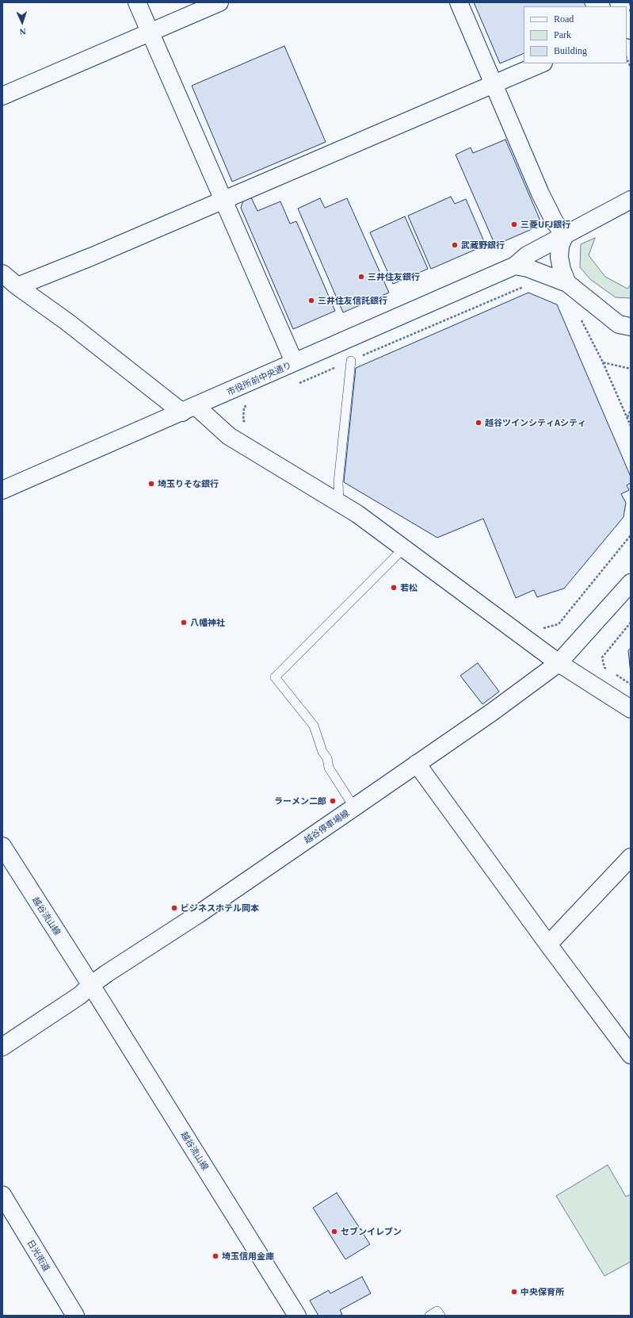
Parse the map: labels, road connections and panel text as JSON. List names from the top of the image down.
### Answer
{
  "streets": {
    "street": [
      "市役所前中央通り",
      "越谷停車場線",
      "越谷流山線",
      "日光街道"
    ]
  },
  "crossings": [
    ["越谷停車場線", "越谷流山線"]
  ],
  "places": [
    "三菱UFJ銀行",
    "武蔵野銀行",
    "三井住友銀行",
    "三井住友信託銀行",
    "越谷ツインシティAシティ",
    "埼玉りそな銀行",
    "若松",
    "八幡神社",
    "ラーメン二郎",
    "ビジネスホテル岡本",
    "セブンイレブン",
    "埼玉信用金庫",
    "中央保育所"
  ],
  "legend": ["Road", "Park", "Building"],
  "north": "bottom"
}
